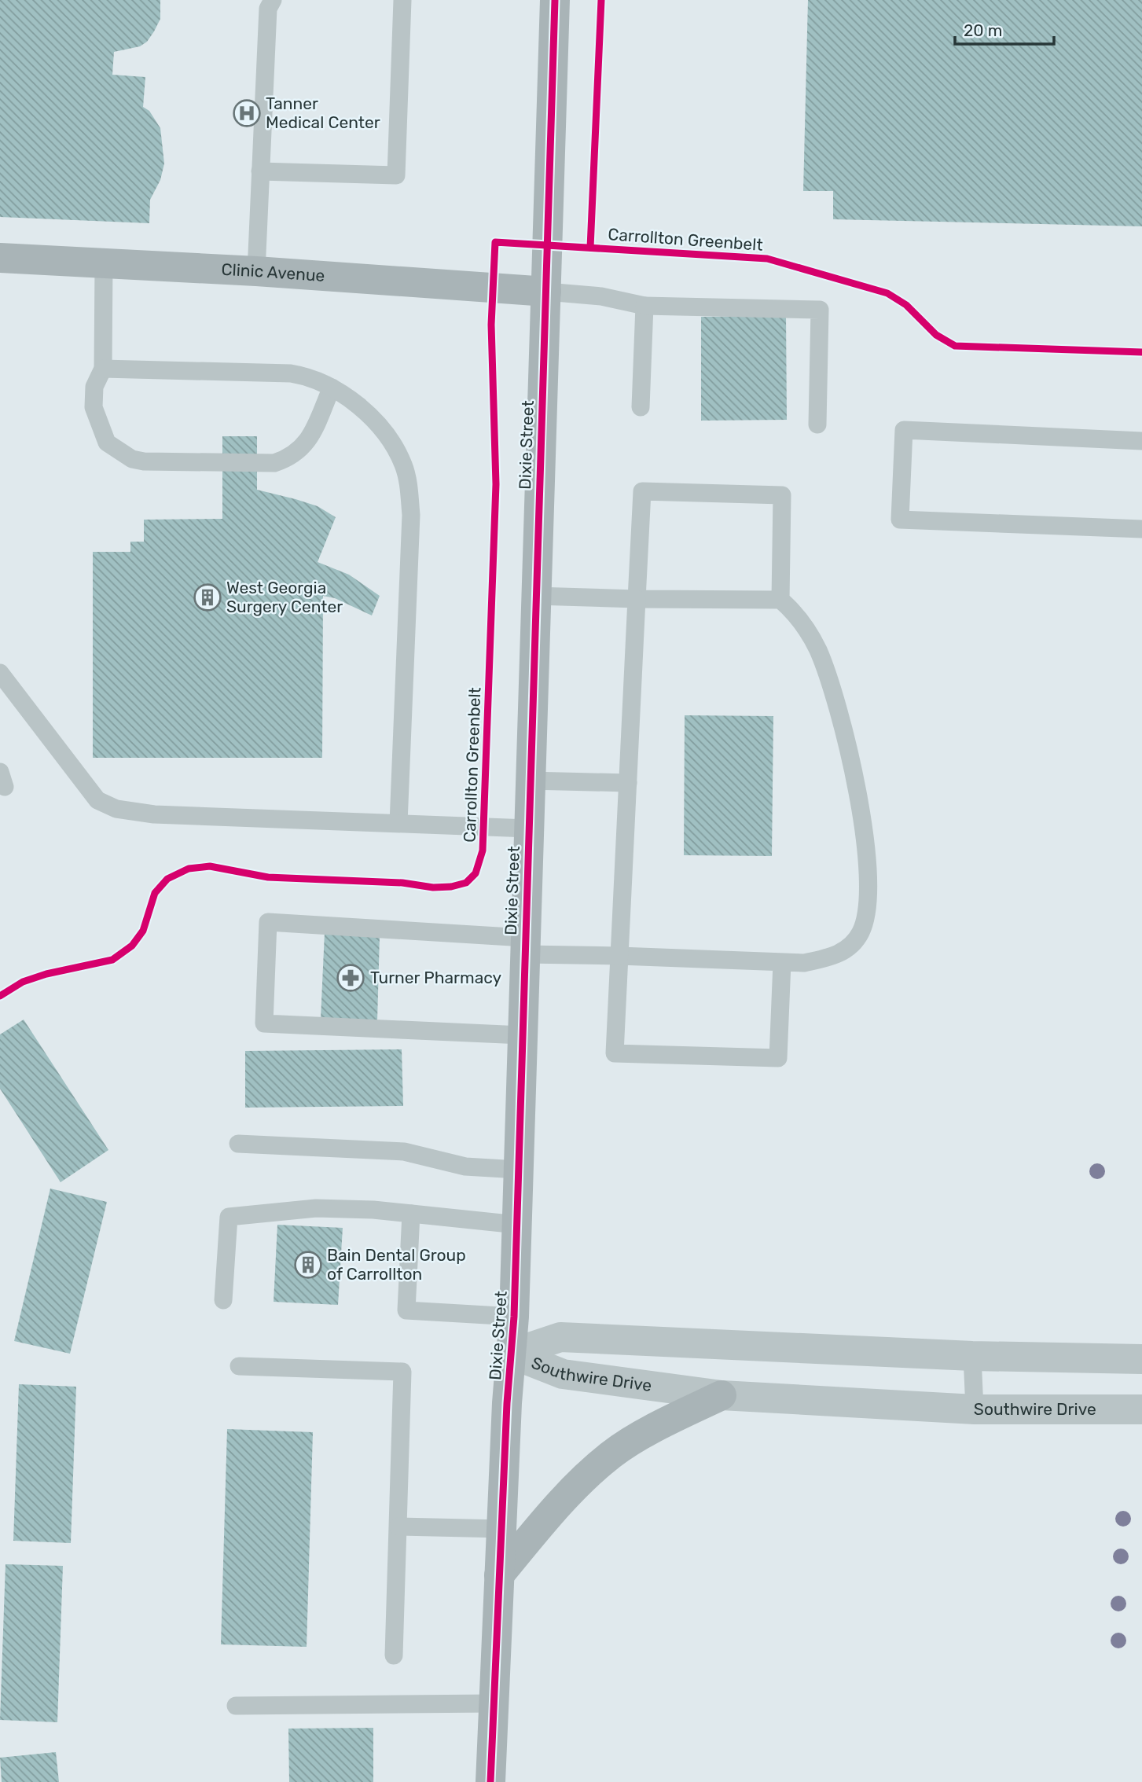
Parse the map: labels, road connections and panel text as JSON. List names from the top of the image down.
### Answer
{
  "streets": {
    "street": ["Clinic Avenue", "Dixie Street", "Southwire Drive"],
    "cycle path": ["Carrollton Greenbelt"]
  },
  "crossings": [
    ["Clinic Avenue", "Dixie Street"],
    ["Dixie Street", "Southwire Drive"]
  ],
  "places": {
    "hospital": ["Tanner Medical Center"],
    "building": ["West Georgia Surgery Center", "Bain Dental Group of Carrollton"],
    "pharmacy": ["Turner Pharmacy"]
  },
  "scale_bar": "20 m"
}
